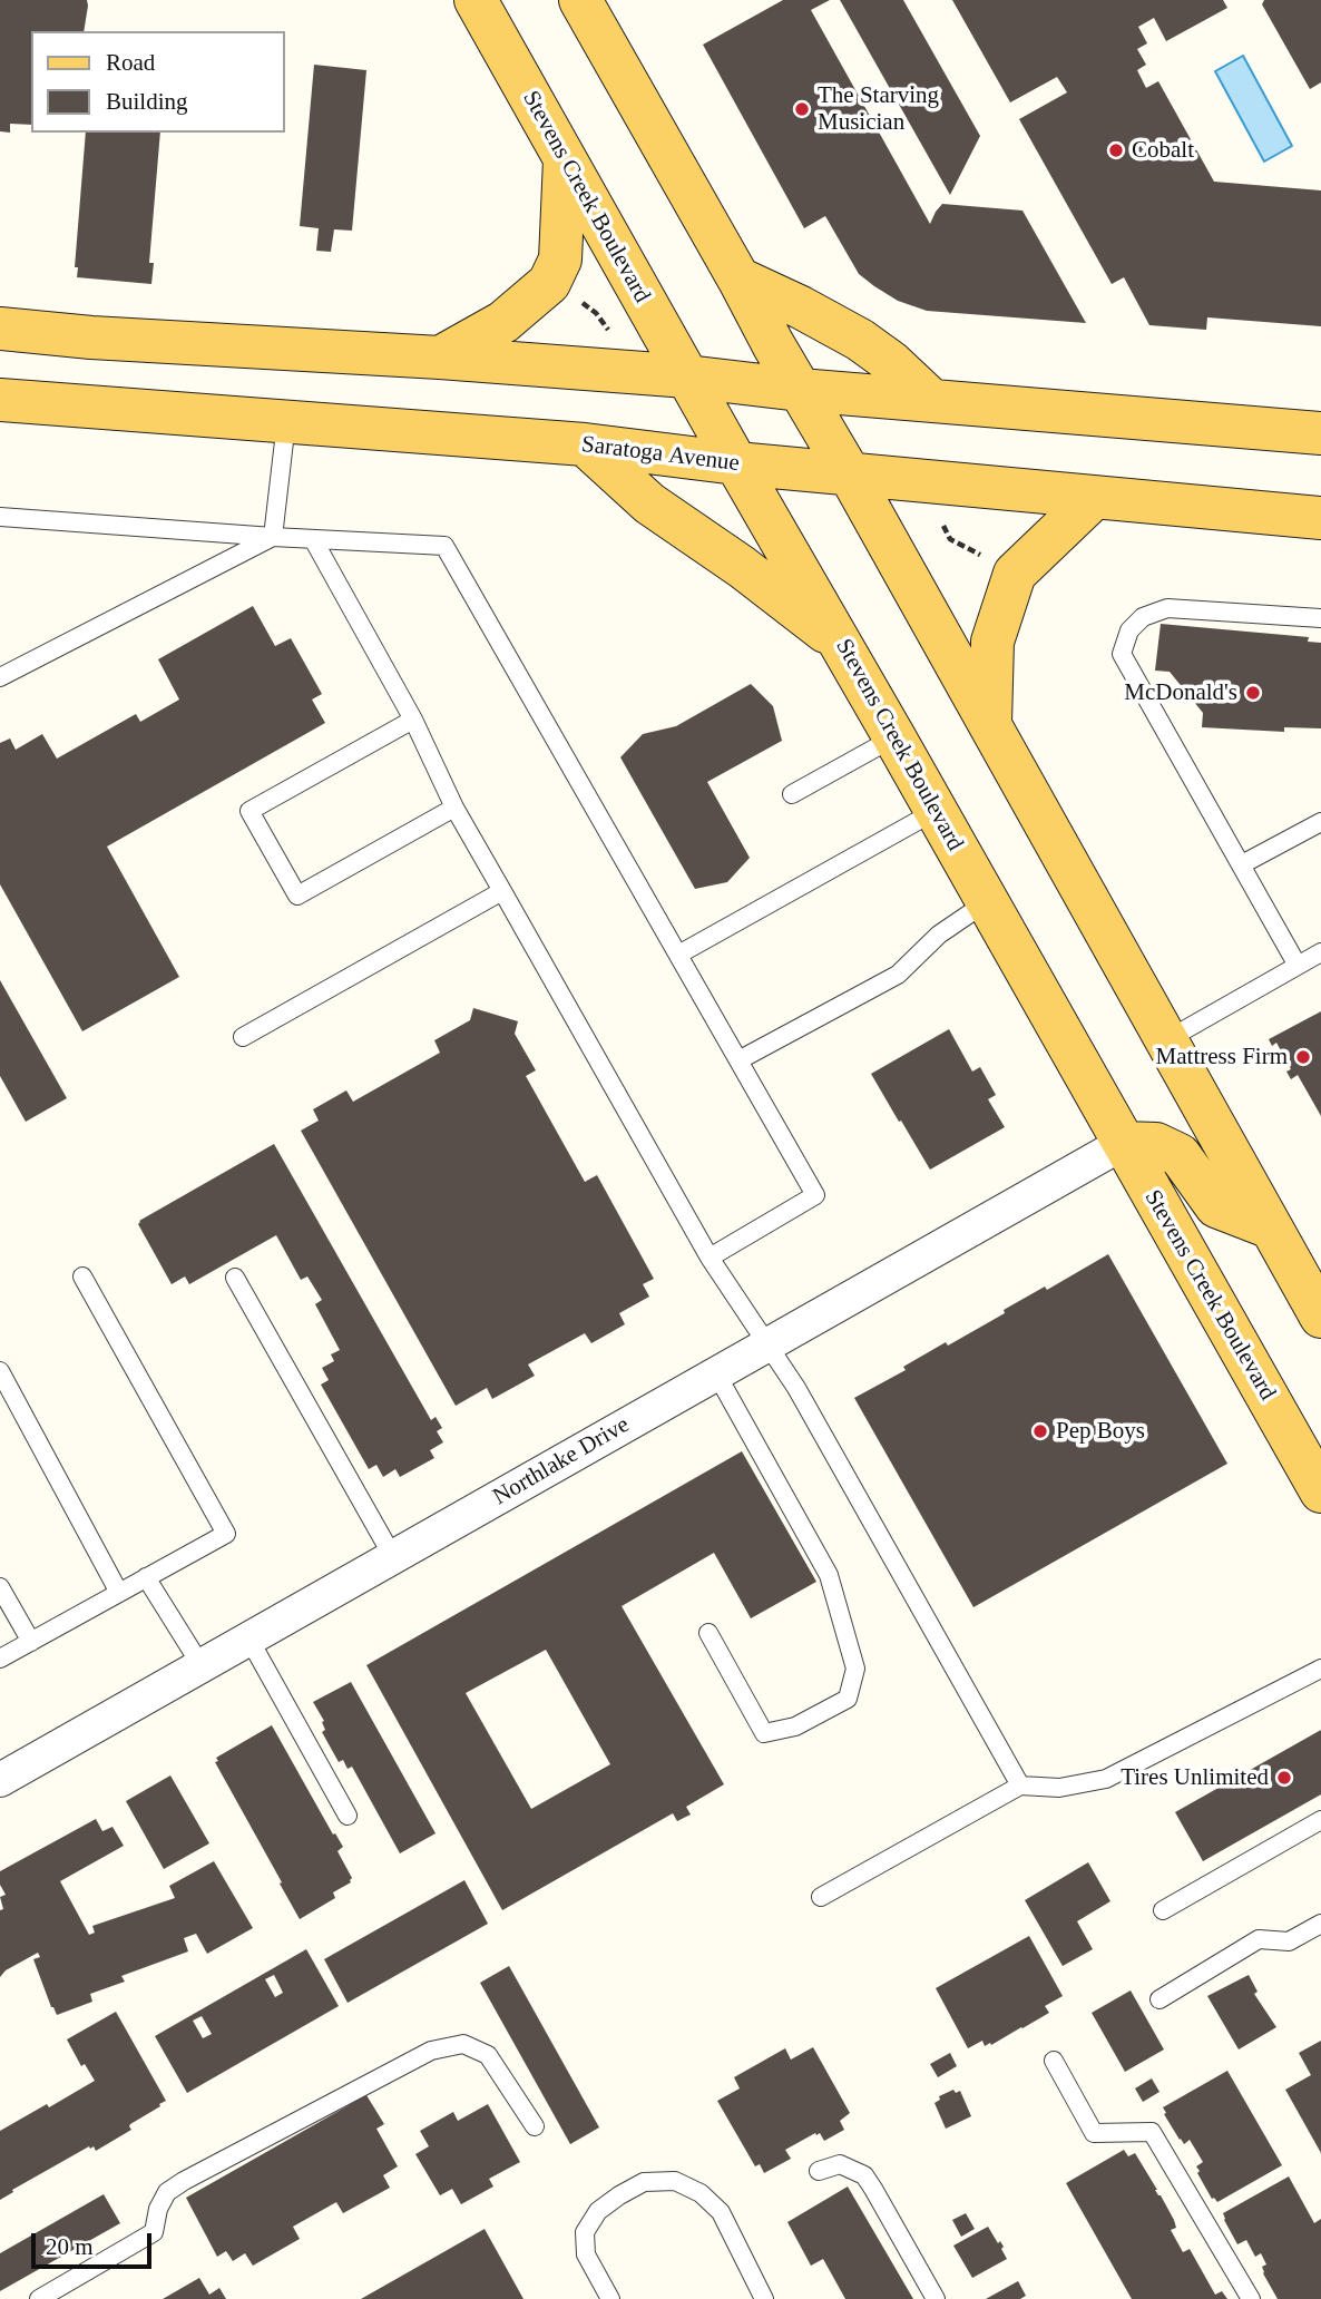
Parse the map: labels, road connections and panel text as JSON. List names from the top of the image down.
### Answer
{
  "streets": {
    "main road": ["Stevens Creek Boulevard", "Saratoga Avenue"],
    "street": ["Northlake Drive"]
  },
  "crossings": [
    ["Stevens Creek Boulevard", "Saratoga Avenue"],
    ["Stevens Creek Boulevard", "Northlake Drive"]
  ],
  "places": [
    "The Starving Musician",
    "Cobalt",
    "McDonald's",
    "Mattress Firm",
    "Pep Boys",
    "Tires Unlimited"
  ],
  "legend": ["Road", "Building"],
  "scale_bar": "20 m"
}
